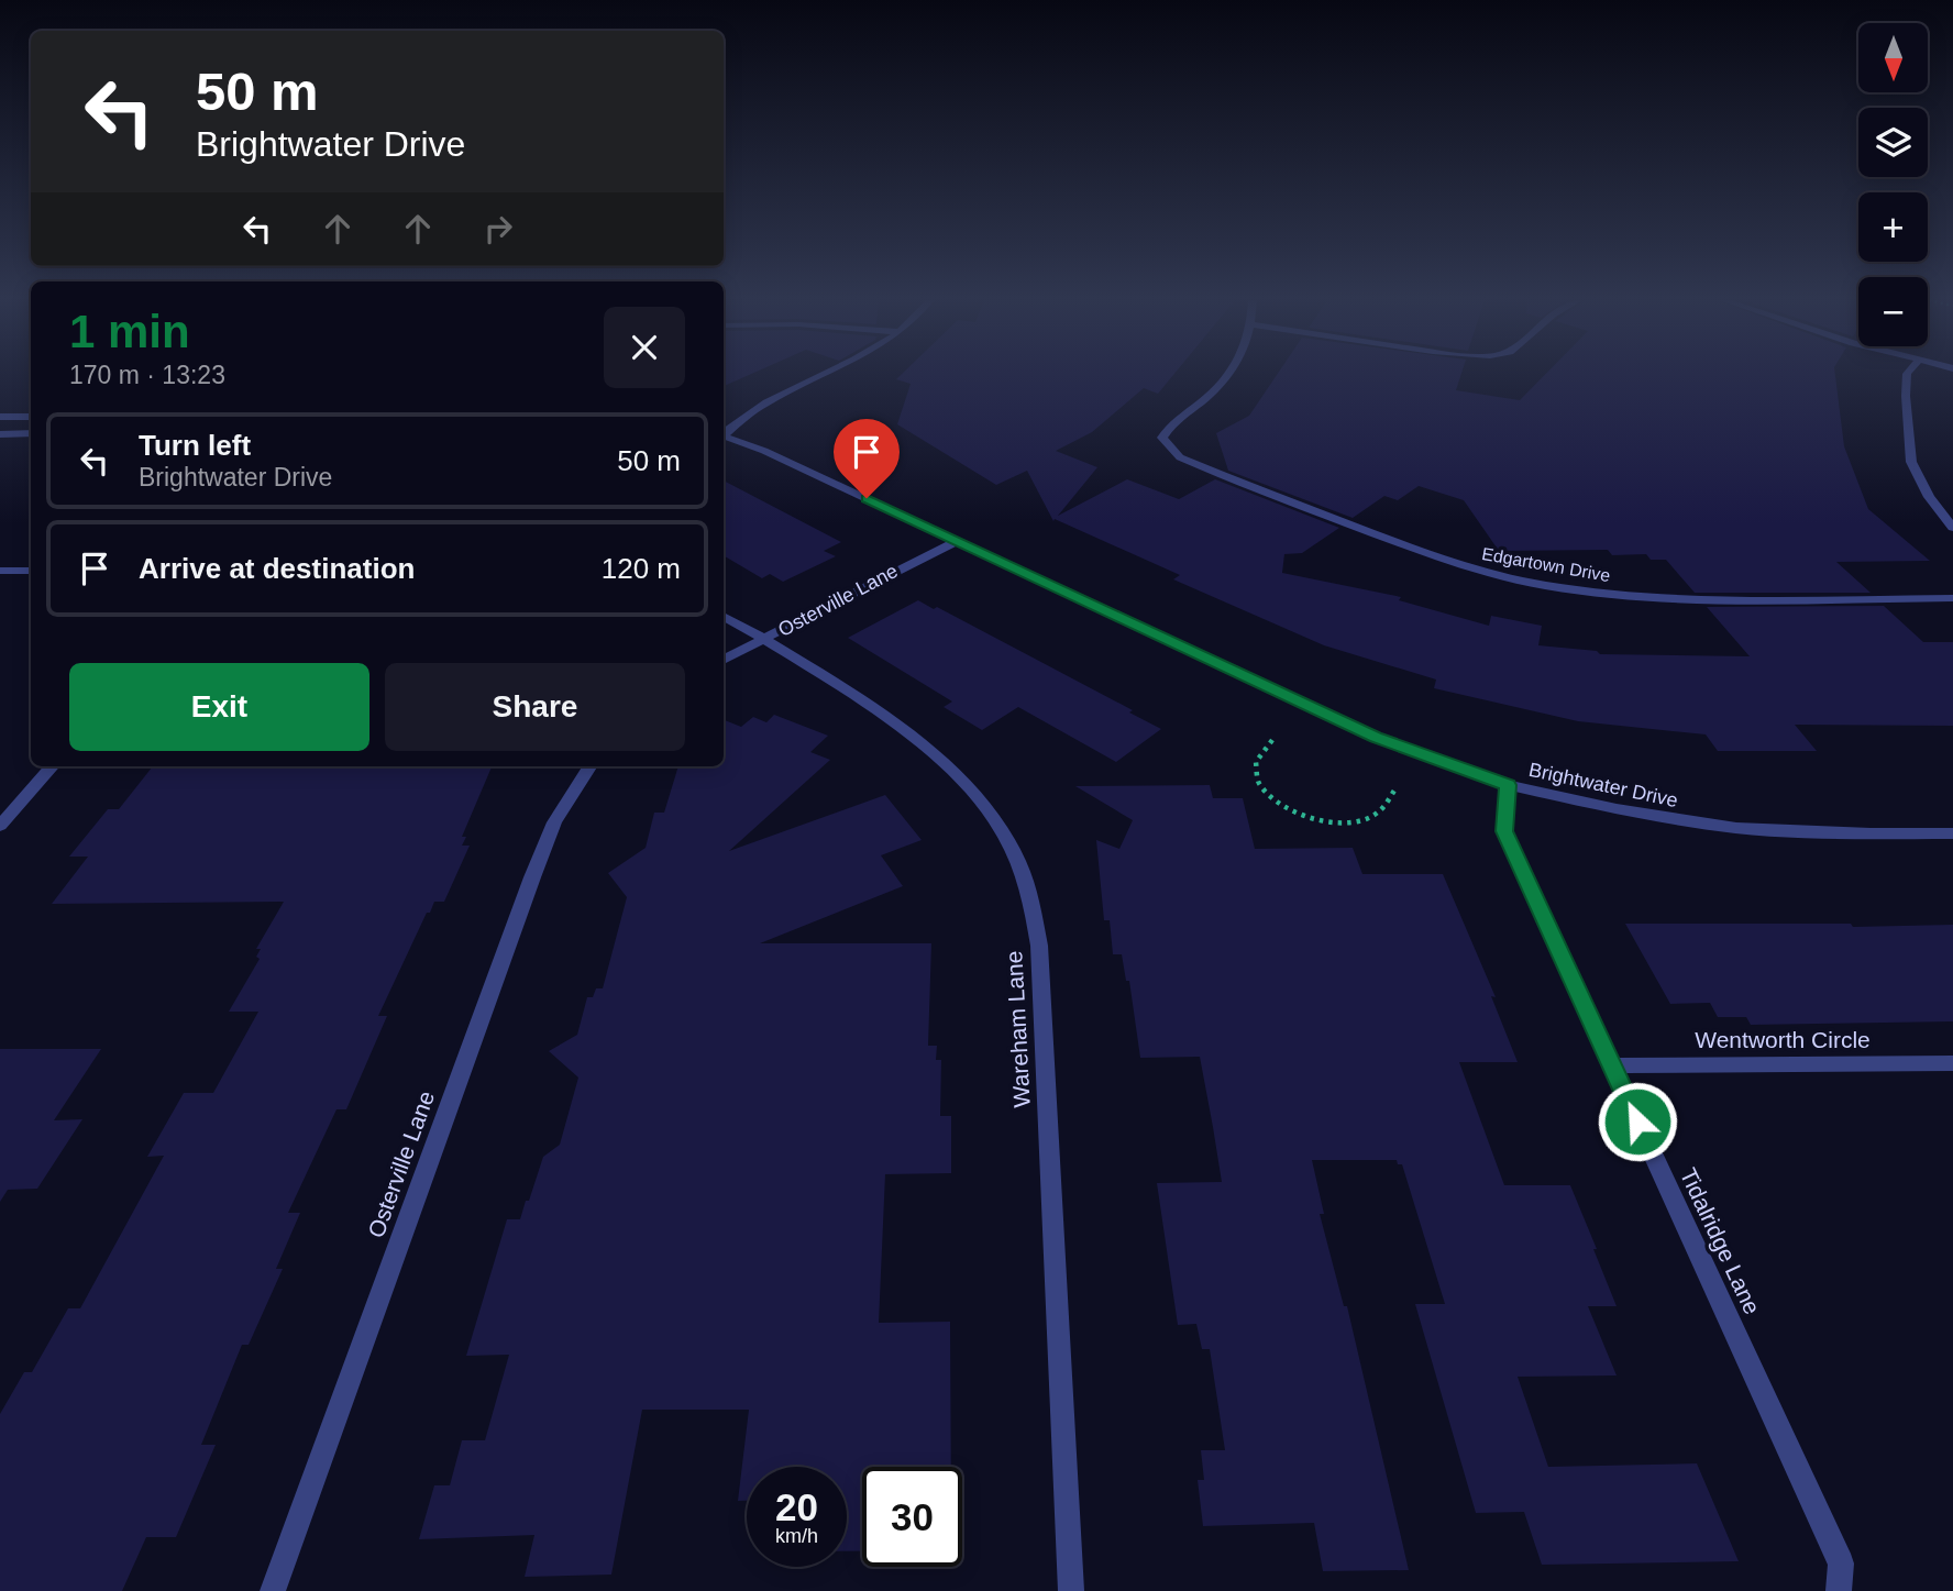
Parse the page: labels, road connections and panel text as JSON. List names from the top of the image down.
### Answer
{
  "streets": {
    "street": [
      "Edgartown Drive",
      "Osterville Lane",
      "Brightwater Drive",
      "Wareham Lane",
      "Wentworth Circle",
      "Tidalridge Lane"
    ]
  },
  "crossings": [
    ["Osterville Lane", "Brightwater Drive"],
    ["Osterville Lane", "Wareham Lane"],
    ["Brightwater Drive", "Tidalridge Lane"],
    ["Wentworth Circle", "Tidalridge Lane"]
  ],
  "north": "bottom",
  "page": {
    "map_buttons": ["+", "−"],
    "turn": ["50 m", "Brightwater Drive"],
    "heading": ["1 min", "170 m · 13:23"],
    "list": [
      {
        "name": "Turn left",
        "note": "Brightwater Drive",
        "value": "50 m"
      },
      {
        "name": "Arrive at destination",
        "value": "120 m"
      }
    ],
    "buttons": ["Exit", "Share"],
    "speed": "20 km/h",
    "limit": "30"
  }
}
